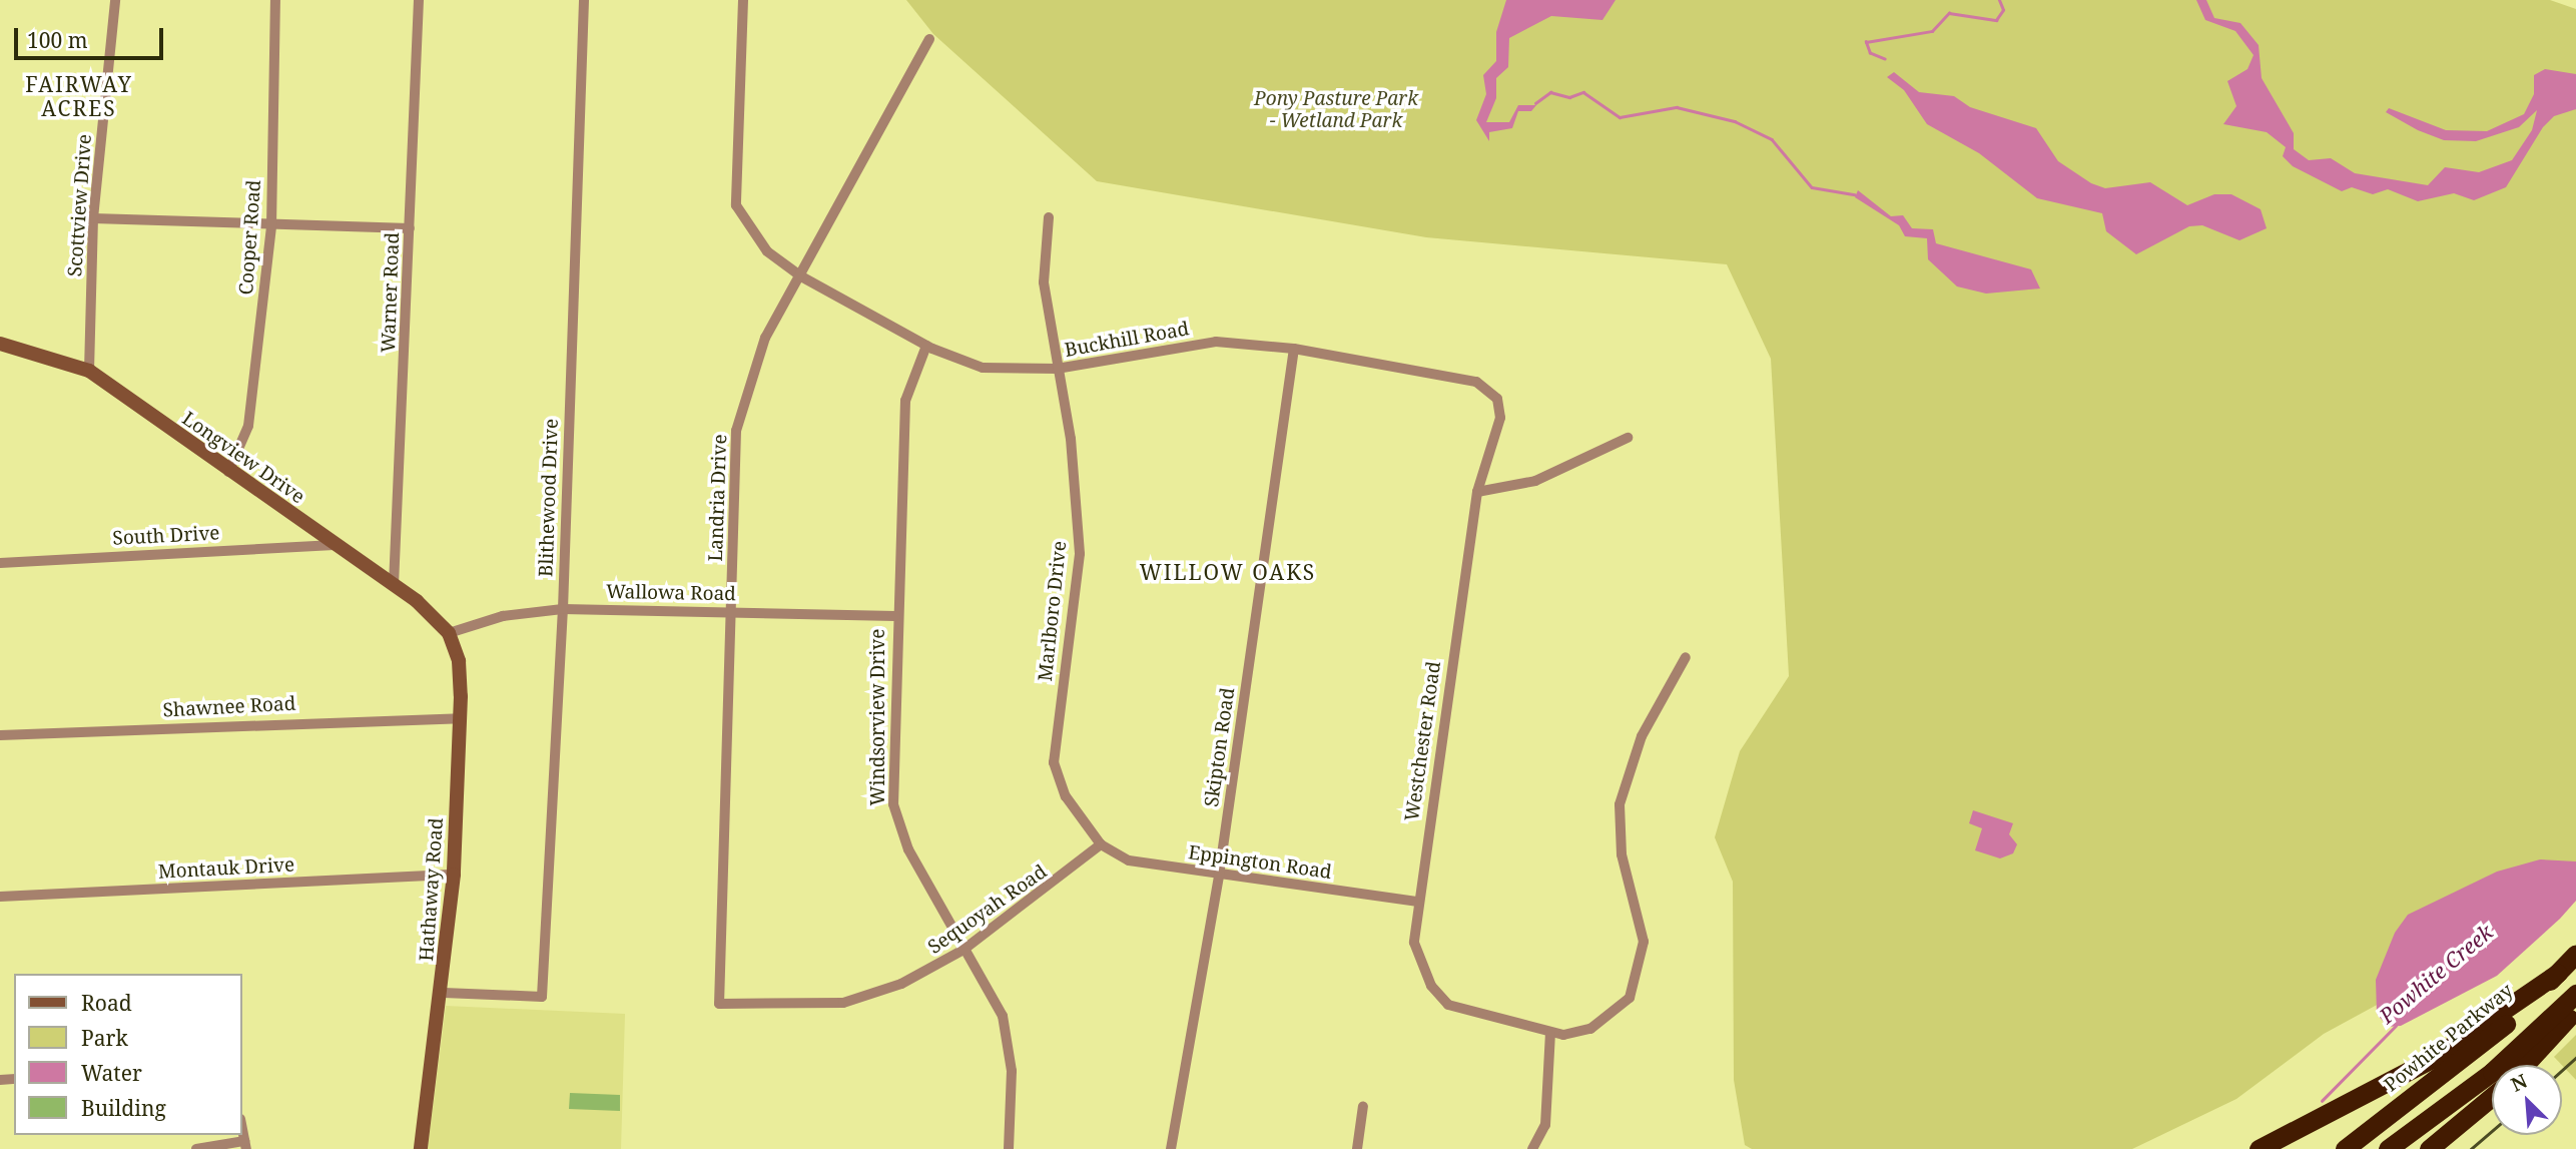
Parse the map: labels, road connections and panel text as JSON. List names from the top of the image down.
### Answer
{
  "streets": {
    "highway": ["Powhite Parkway"],
    "street": [
      "Scottview Drive",
      "Cooper Road",
      "Warner Road",
      "Buckhill Road",
      "Longview Drive",
      "Blithewood Drive",
      "Landria Drive",
      "South Drive",
      "Wallowa Road",
      "Marlboro Drive",
      "Shawnee Road",
      "Windsorview Drive",
      "Westchester Road",
      "Skipton Road",
      "Eppington Road",
      "Montauk Drive",
      "Hathaway Road",
      "Sequoyah Road"
    ]
  },
  "crossings": [
    ["Scottview Drive", "Longview Drive"],
    ["Cooper Road", "Longview Drive"],
    ["Warner Road", "Longview Drive"],
    ["Buckhill Road", "Landria Drive"],
    ["Buckhill Road", "Marlboro Drive"],
    ["Buckhill Road", "Windsorview Drive"],
    ["Buckhill Road", "Westchester Road"],
    ["Buckhill Road", "Skipton Road"],
    ["Longview Drive", "South Drive"],
    ["Longview Drive", "Wallowa Road"],
    ["Longview Drive", "Hathaway Road"],
    ["Blithewood Drive", "Wallowa Road"],
    ["Blithewood Drive", "Hathaway Road"],
    ["Landria Drive", "Wallowa Road"],
    ["Landria Drive", "Sequoyah Road"],
    ["Wallowa Road", "Windsorview Drive"],
    ["Wallowa Road", "Hathaway Road"],
    ["Marlboro Drive", "Eppington Road"],
    ["Marlboro Drive", "Sequoyah Road"],
    ["Shawnee Road", "Hathaway Road"],
    ["Windsorview Drive", "Sequoyah Road"],
    ["Westchester Road", "Eppington Road"],
    ["Skipton Road", "Eppington Road"],
    ["Eppington Road", "Sequoyah Road"],
    ["Montauk Drive", "Hathaway Road"]
  ],
  "districts": ["FAIRWAY ACRES", "WILLOW OAKS"],
  "water": ["Powhite Creek"],
  "parks": ["Pony Pasture Park - Wetland Park"],
  "legend": [
    "Road",
    "Park",
    "Water",
    "Building"
  ],
  "scale_bar": "100 m",
  "north": "top left"
}
